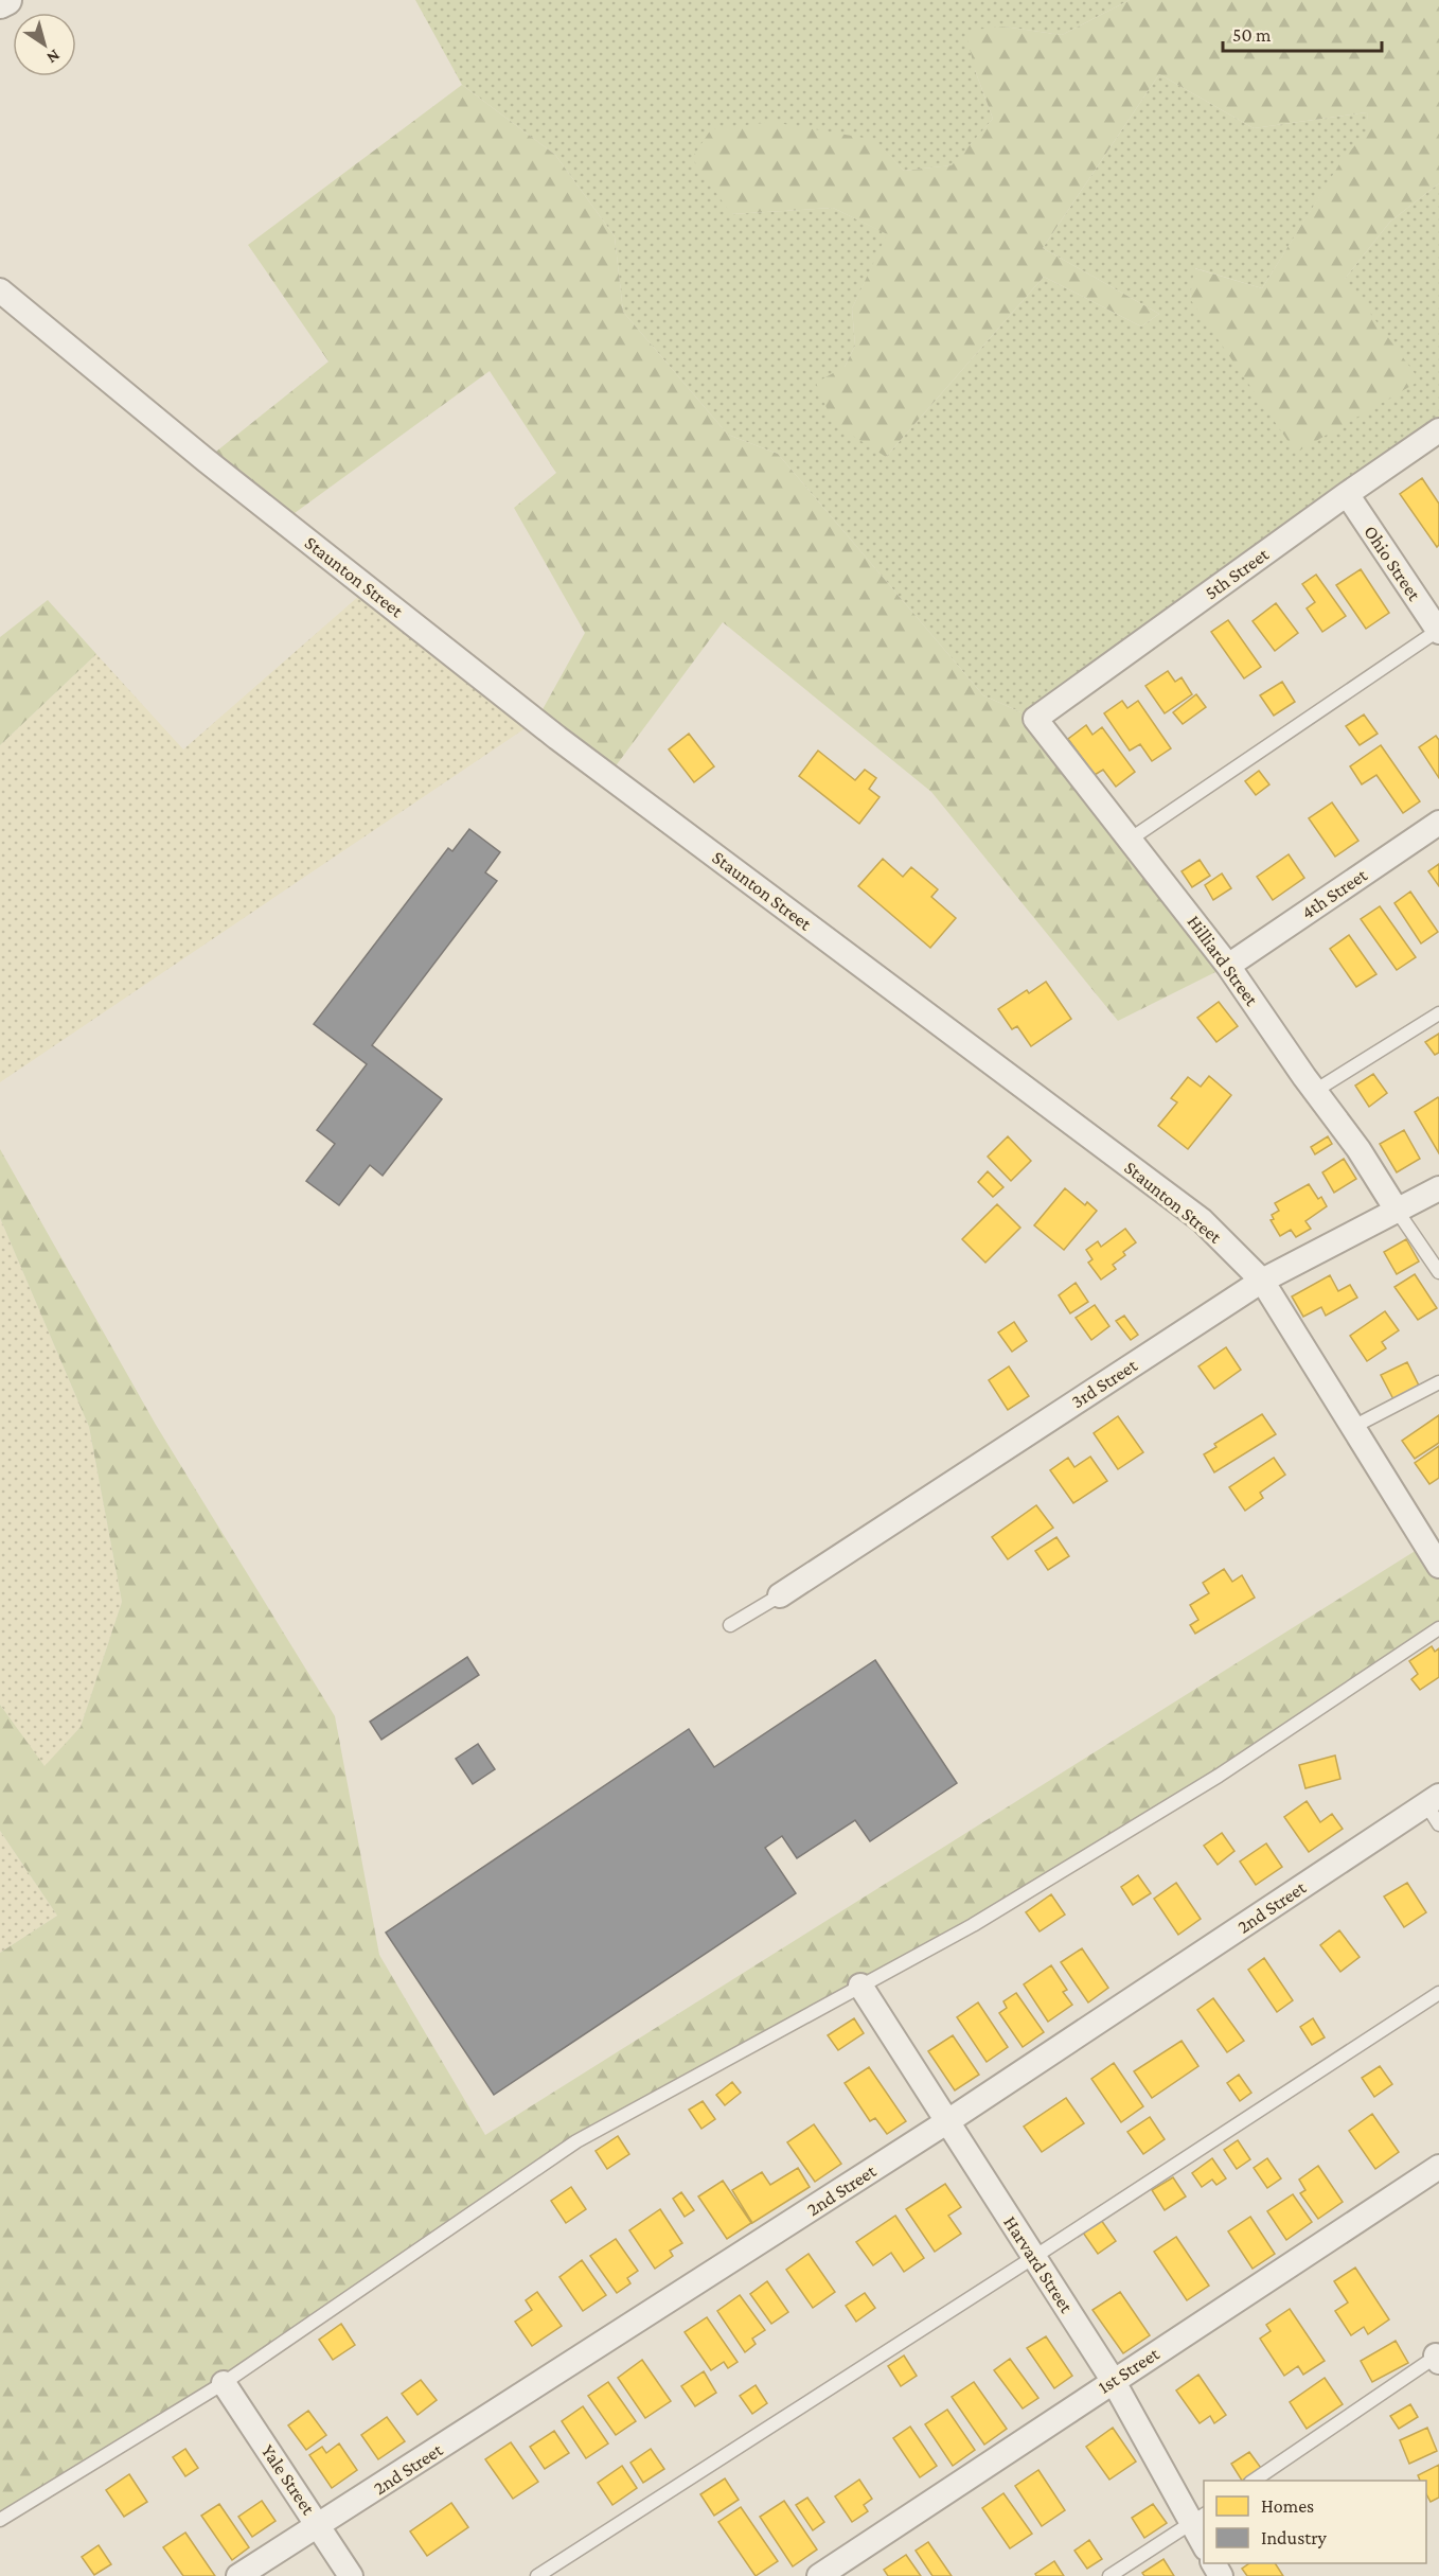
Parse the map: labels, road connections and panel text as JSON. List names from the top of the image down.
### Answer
{
  "streets": {
    "street": [
      "Ohio Street",
      "5th Street",
      "Staunton Street",
      "4th Street",
      "Hilliard Street",
      "3rd Street",
      "2nd Street",
      "Harvard Street",
      "1st Street",
      "Yale Street"
    ]
  },
  "crossings": [
    ["Ohio Street", "5th Street"],
    ["5th Street", "Hilliard Street"],
    ["Staunton Street", "3rd Street"],
    ["4th Street", "Hilliard Street"],
    ["Hilliard Street", "3rd Street"],
    ["2nd Street", "Harvard Street"],
    ["2nd Street", "Yale Street"],
    ["Harvard Street", "1st Street"]
  ],
  "legend": ["Homes", "Industry"],
  "scale_bar": "50 m",
  "north": "bottom right"
}
